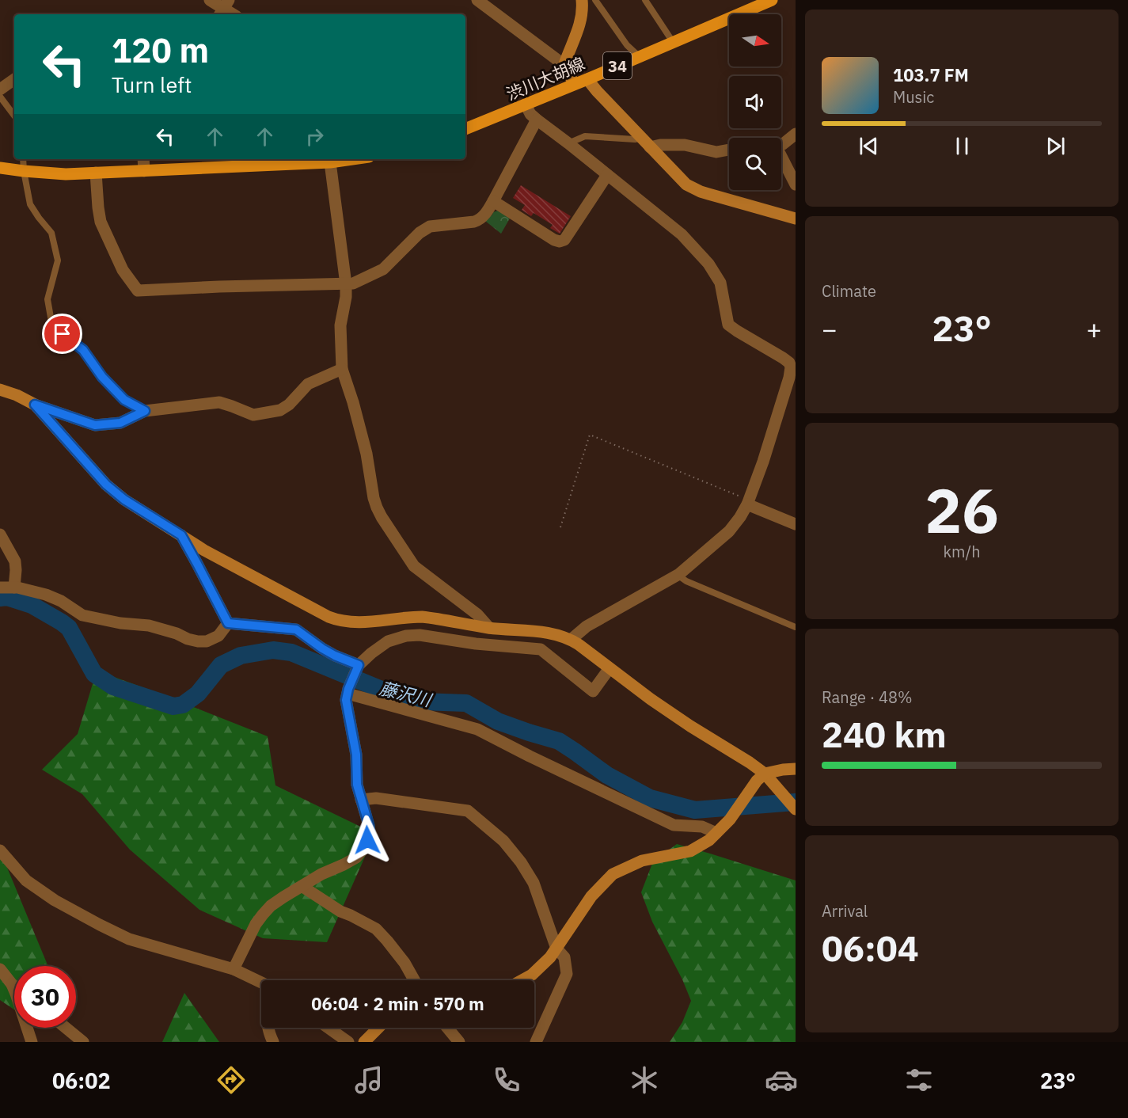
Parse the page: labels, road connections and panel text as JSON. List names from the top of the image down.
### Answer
{
  "streets": {
    "main road": ["34", "渋川大胡線"]
  },
  "water": ["藤沢川"],
  "north": "right",
  "page": {
    "turn": ["120 m", "Turn left"],
    "song": ["103.7 FM", "Music"],
    "tile": [
      "Climate",
      ["26", "km/h"],
      ["Range · 48%", "240 km"],
      ["Arrival", "06:04"]
    ],
    "heat": ["−", "23°", "+"],
    "limit": "30",
    "trip": "06:04 · 2 min · 570 m",
    "tabs": ["06:02", "23°"]
  }
}
